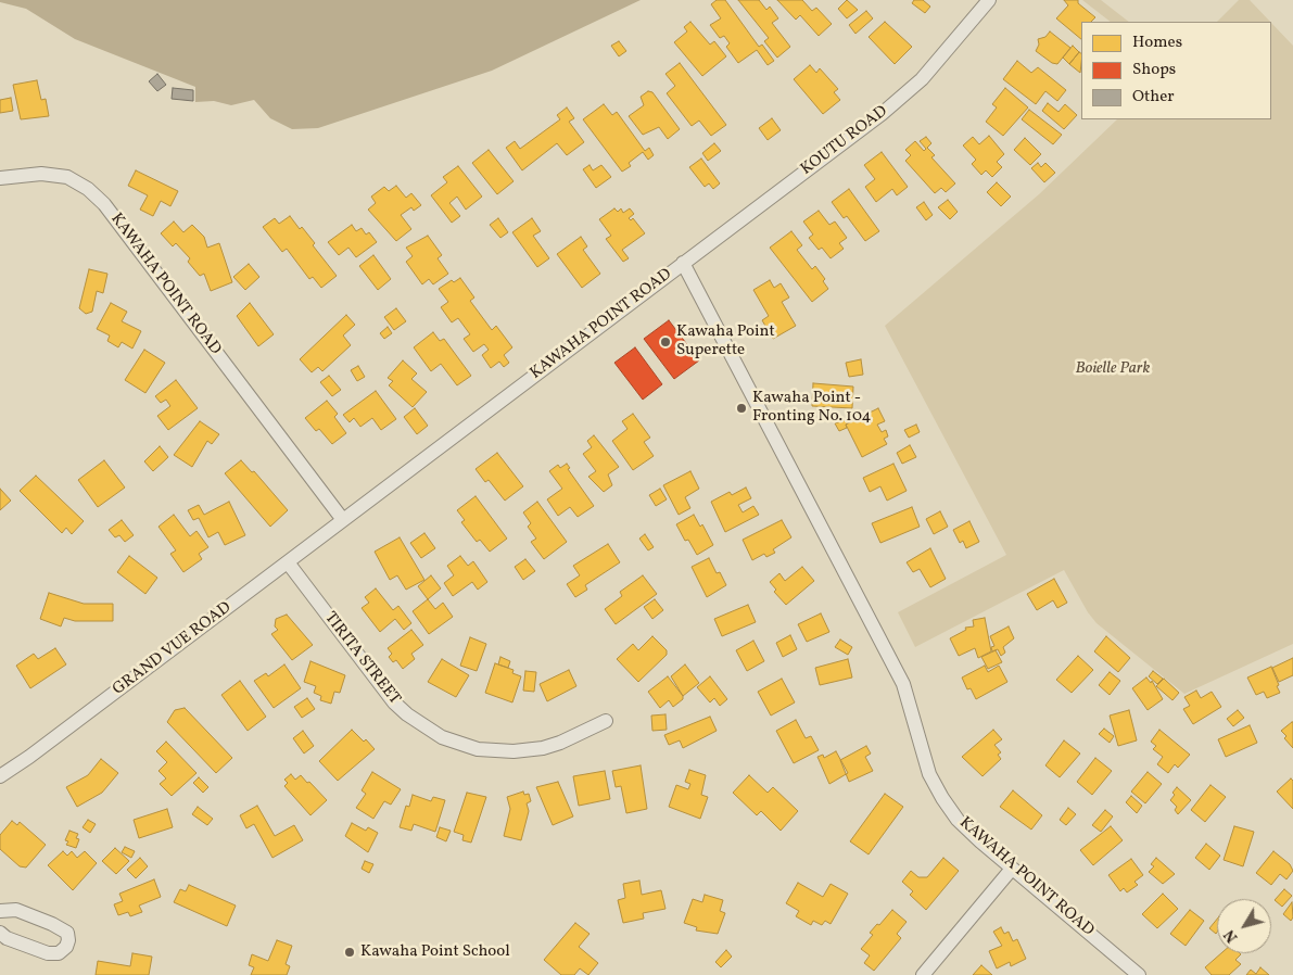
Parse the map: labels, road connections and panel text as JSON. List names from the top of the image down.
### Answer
{
  "streets": {
    "street": [
      "KOUTU ROAD",
      "KAWAHA POINT ROAD",
      "GRAND VUE ROAD",
      "TIRITA STREET"
    ]
  },
  "crossings": [
    ["KOUTU ROAD", "KAWAHA POINT ROAD"],
    ["KAWAHA POINT ROAD", "GRAND VUE ROAD"],
    ["GRAND VUE ROAD", "TIRITA STREET"]
  ],
  "parks": ["Boielle Park"],
  "places": ["Kawaha Point Superette", "Kawaha Point - Fronting No. 104", "Kawaha Point School"],
  "legend": ["Homes", "Shops", "Other"],
  "north": "bottom left"
}
